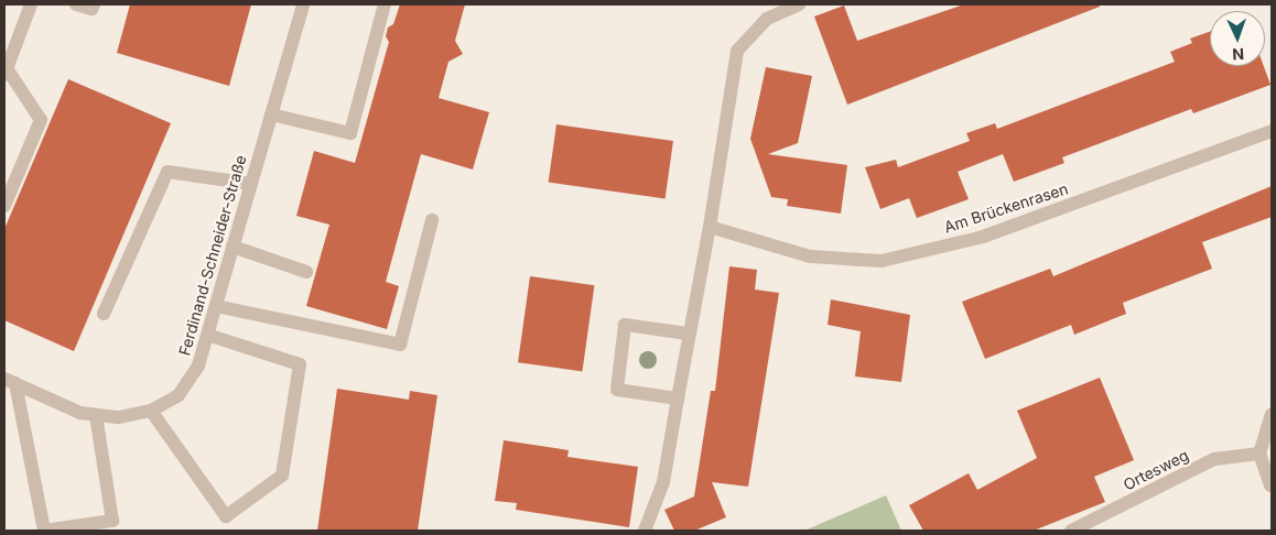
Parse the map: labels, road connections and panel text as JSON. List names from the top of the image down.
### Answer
{
  "streets": {
    "street": ["Am Brückenrasen", "Ferdinand-Schneider-Straße", "Ortesweg"]
  },
  "north": "bottom"
}
